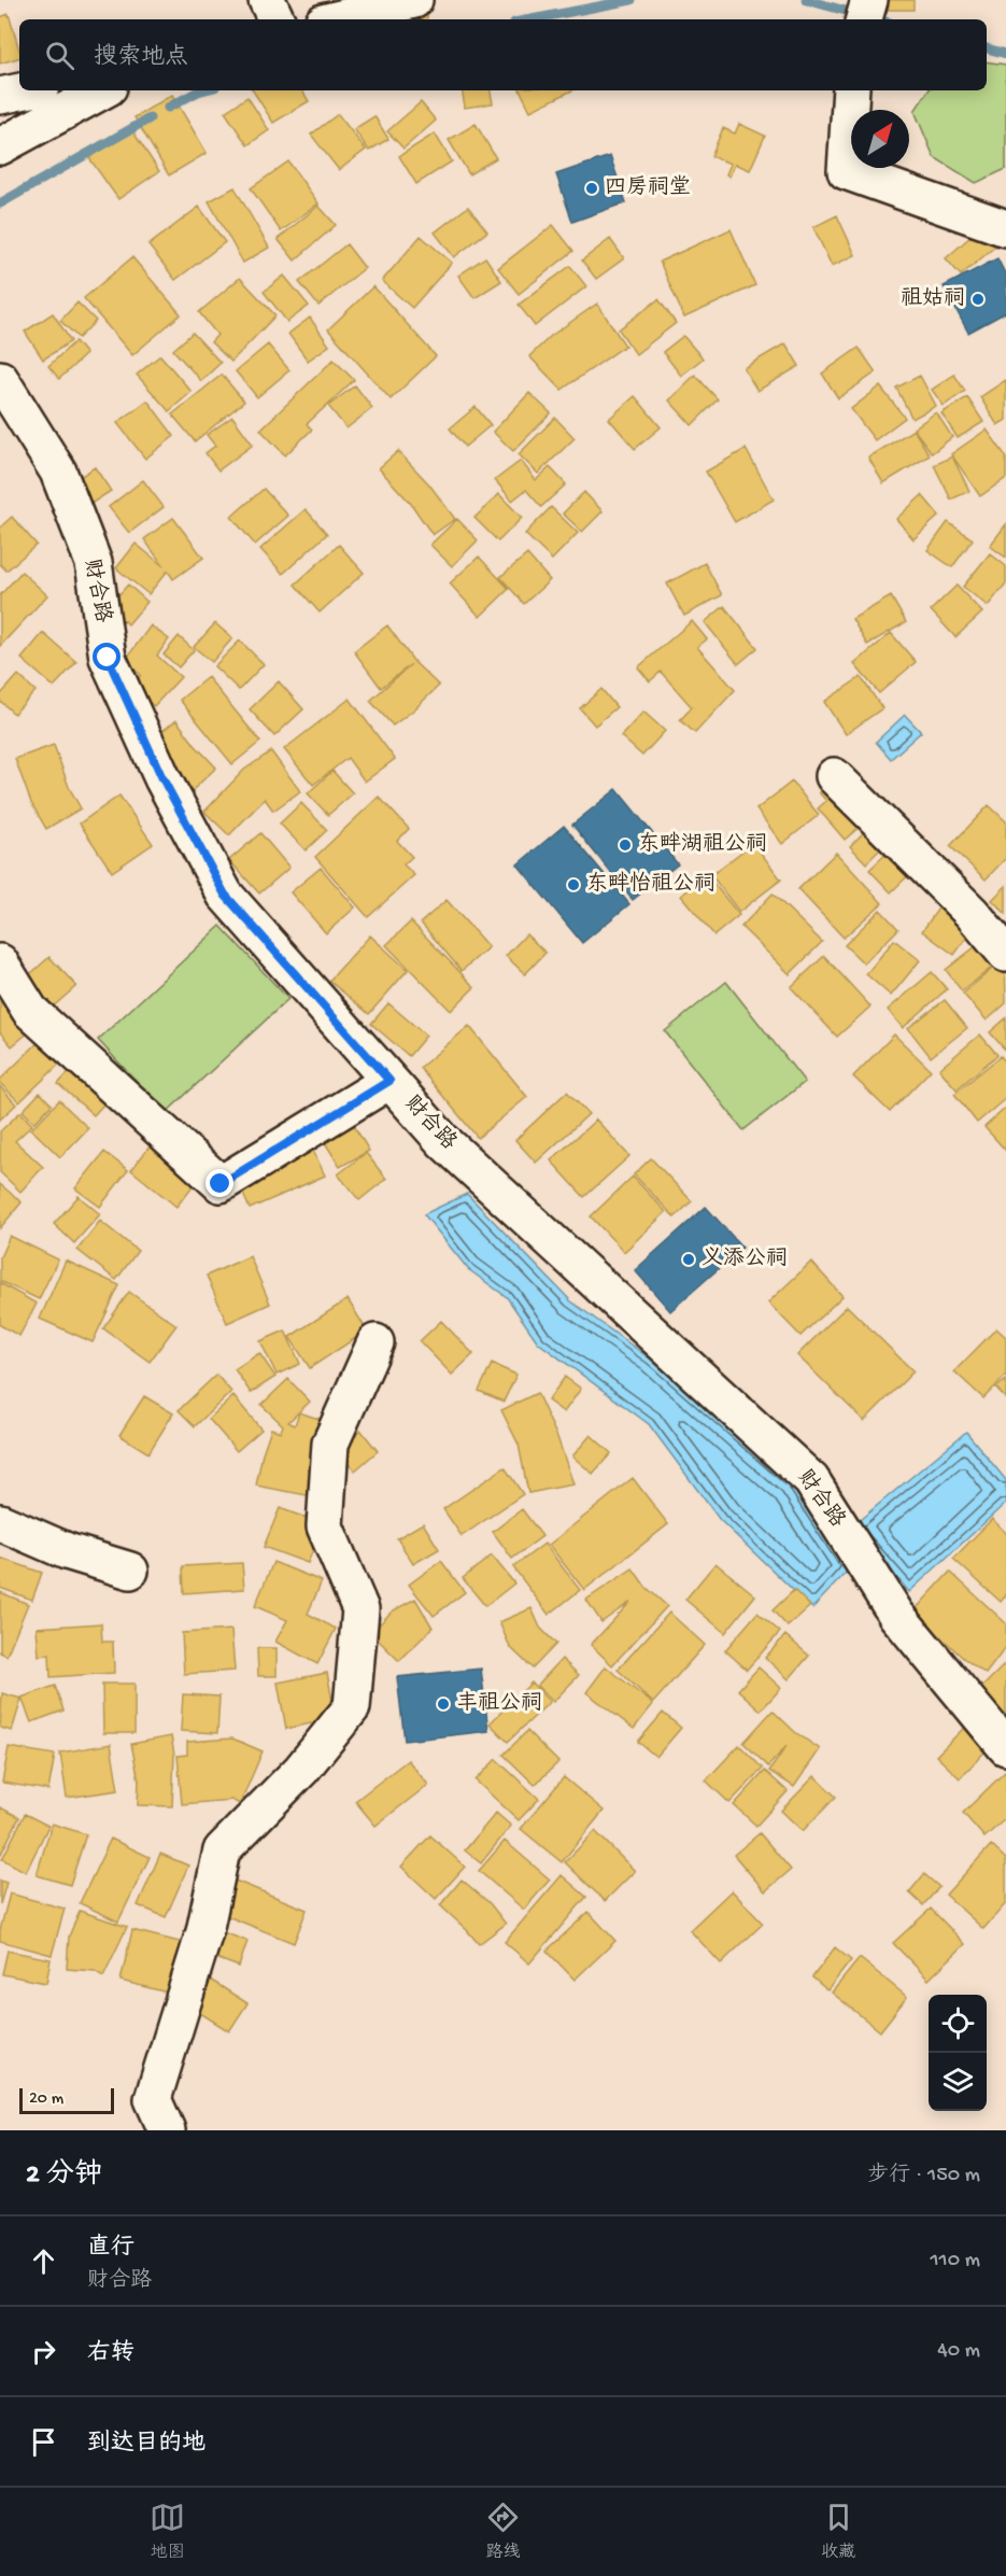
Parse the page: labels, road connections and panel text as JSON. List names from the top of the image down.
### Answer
{
  "streets": {
    "street": ["财合路"]
  },
  "places": [
    "四房祠堂",
    "祖姑祠",
    "东畔湖祖公祠",
    "东畔怡祖公祠",
    "义添公祠",
    "丰祖公祠"
  ],
  "scale_bar": "20 m",
  "north": "top right",
  "page": {
    "search": "搜索地点",
    "scale": "20 m",
    "heading": ["2 分钟", "步行 · 150 m"],
    "list": [
      ["直行", "财合路", "110 m"],
      ["右转", "40 m"],
      "到达目的地"
    ],
    "nav": ["地图", "路线", "收藏"]
  }
}
